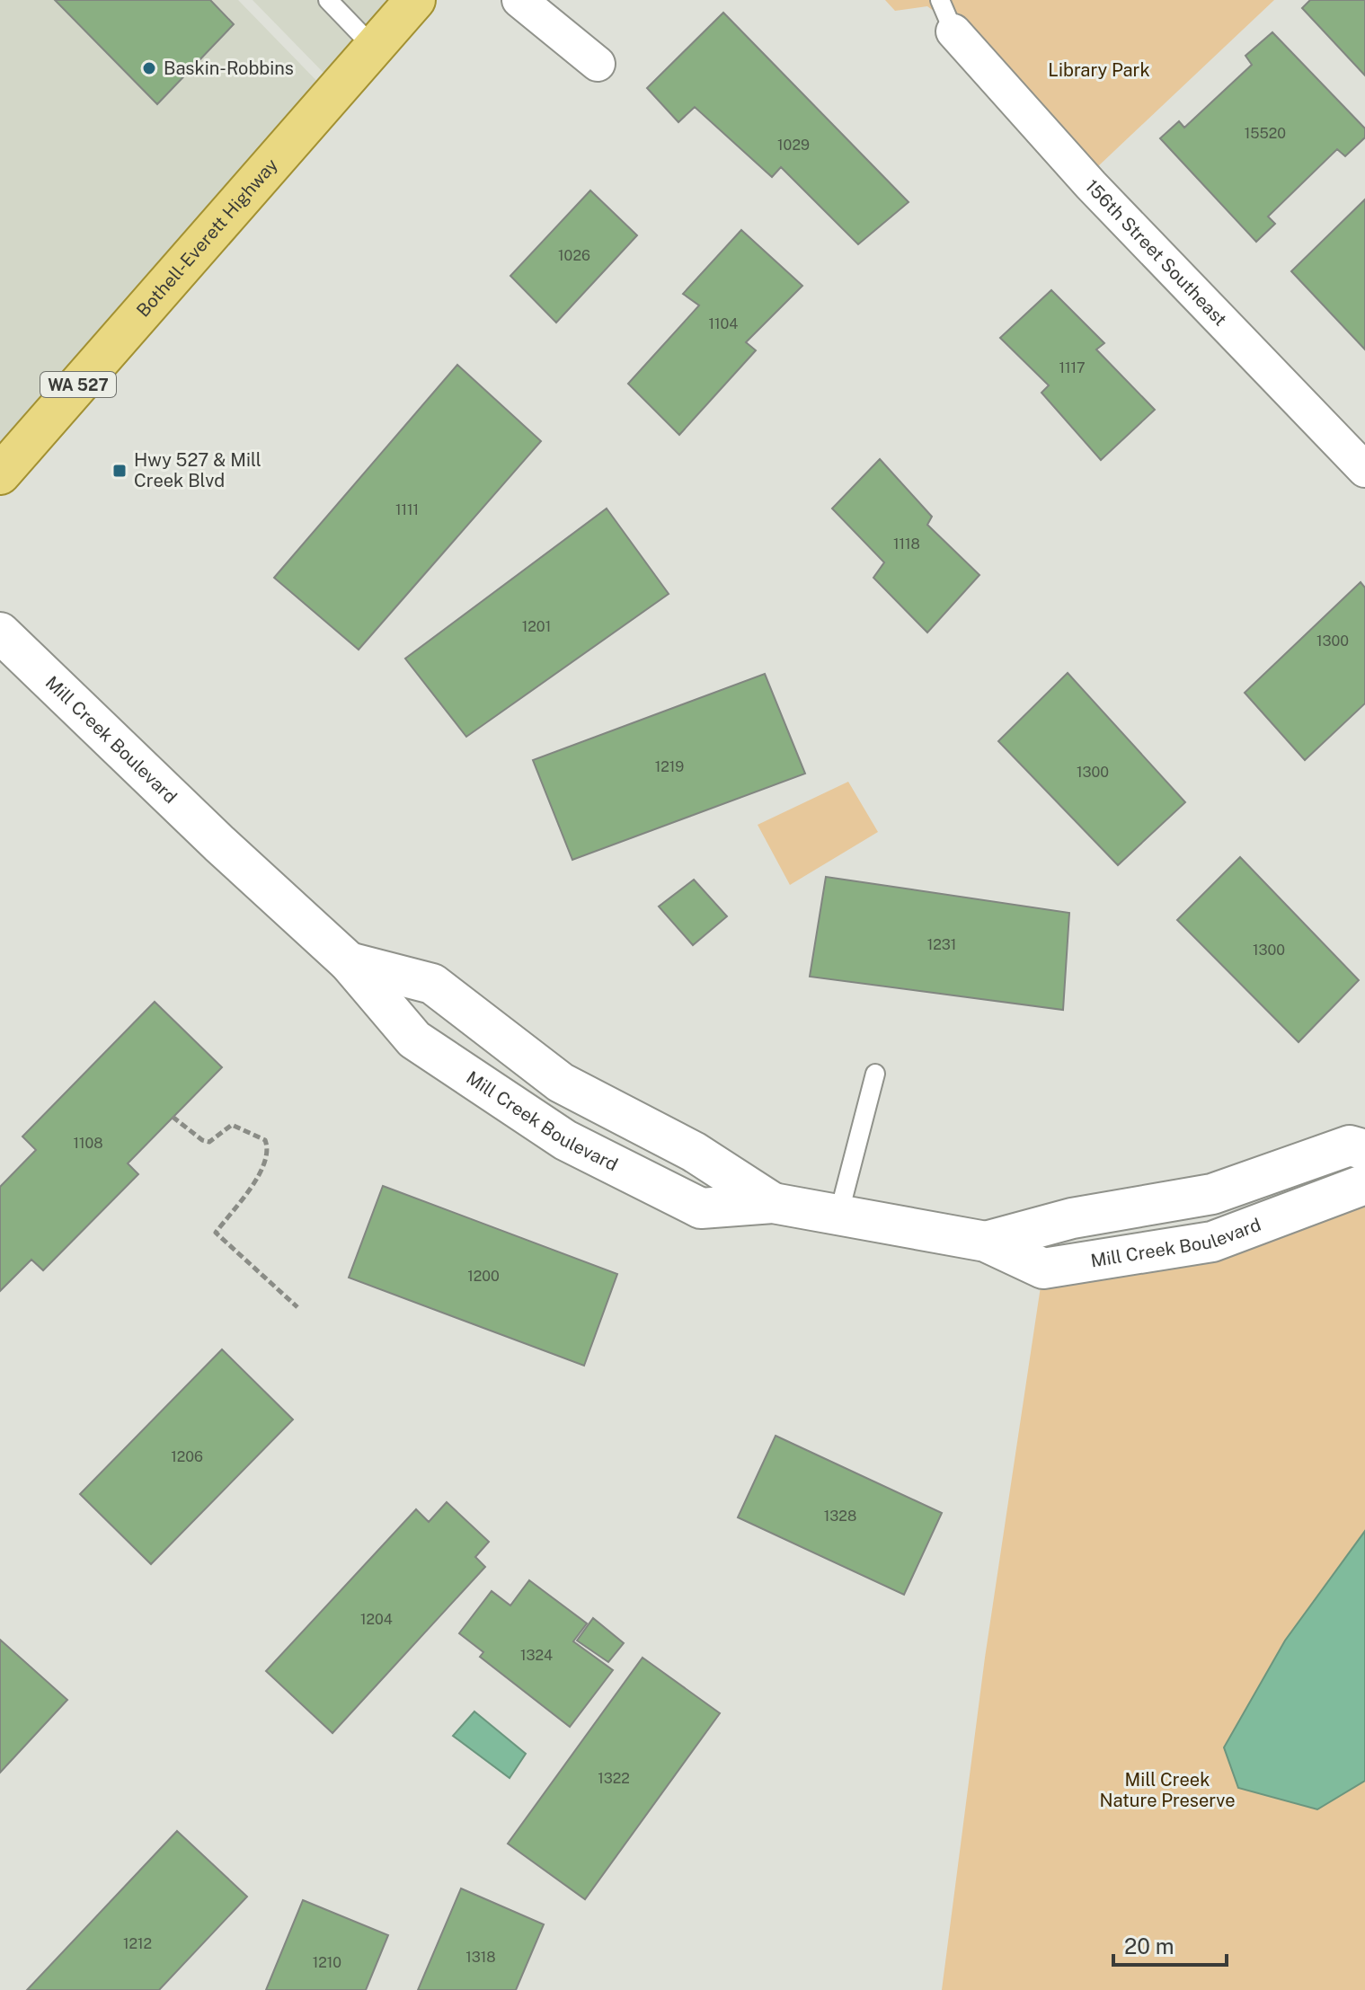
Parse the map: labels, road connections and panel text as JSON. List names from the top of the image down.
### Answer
{
  "streets": {
    "main road": ["Bothell-Everett Highway", "WA 527"],
    "street": ["156th Street Southeast", "Mill Creek Boulevard"]
  },
  "parks": ["Library Park", "Mill Creek Nature Preserve"],
  "places": {
    "other": ["Baskin-Robbins"],
    "transit": ["Hwy 527 & Mill Creek Blvd"]
  },
  "house_numbers": [
    "15520",
    "1029",
    "1026",
    "1104",
    "1117",
    "1111",
    "1118",
    "1201",
    "1300",
    "1219",
    "1300",
    "1231",
    "1300",
    "1108",
    "1200",
    "1206",
    "1328",
    "1204",
    "1324",
    "1322",
    "1212",
    "1318",
    "1210"
  ],
  "scale_bar": "20 m"
}
